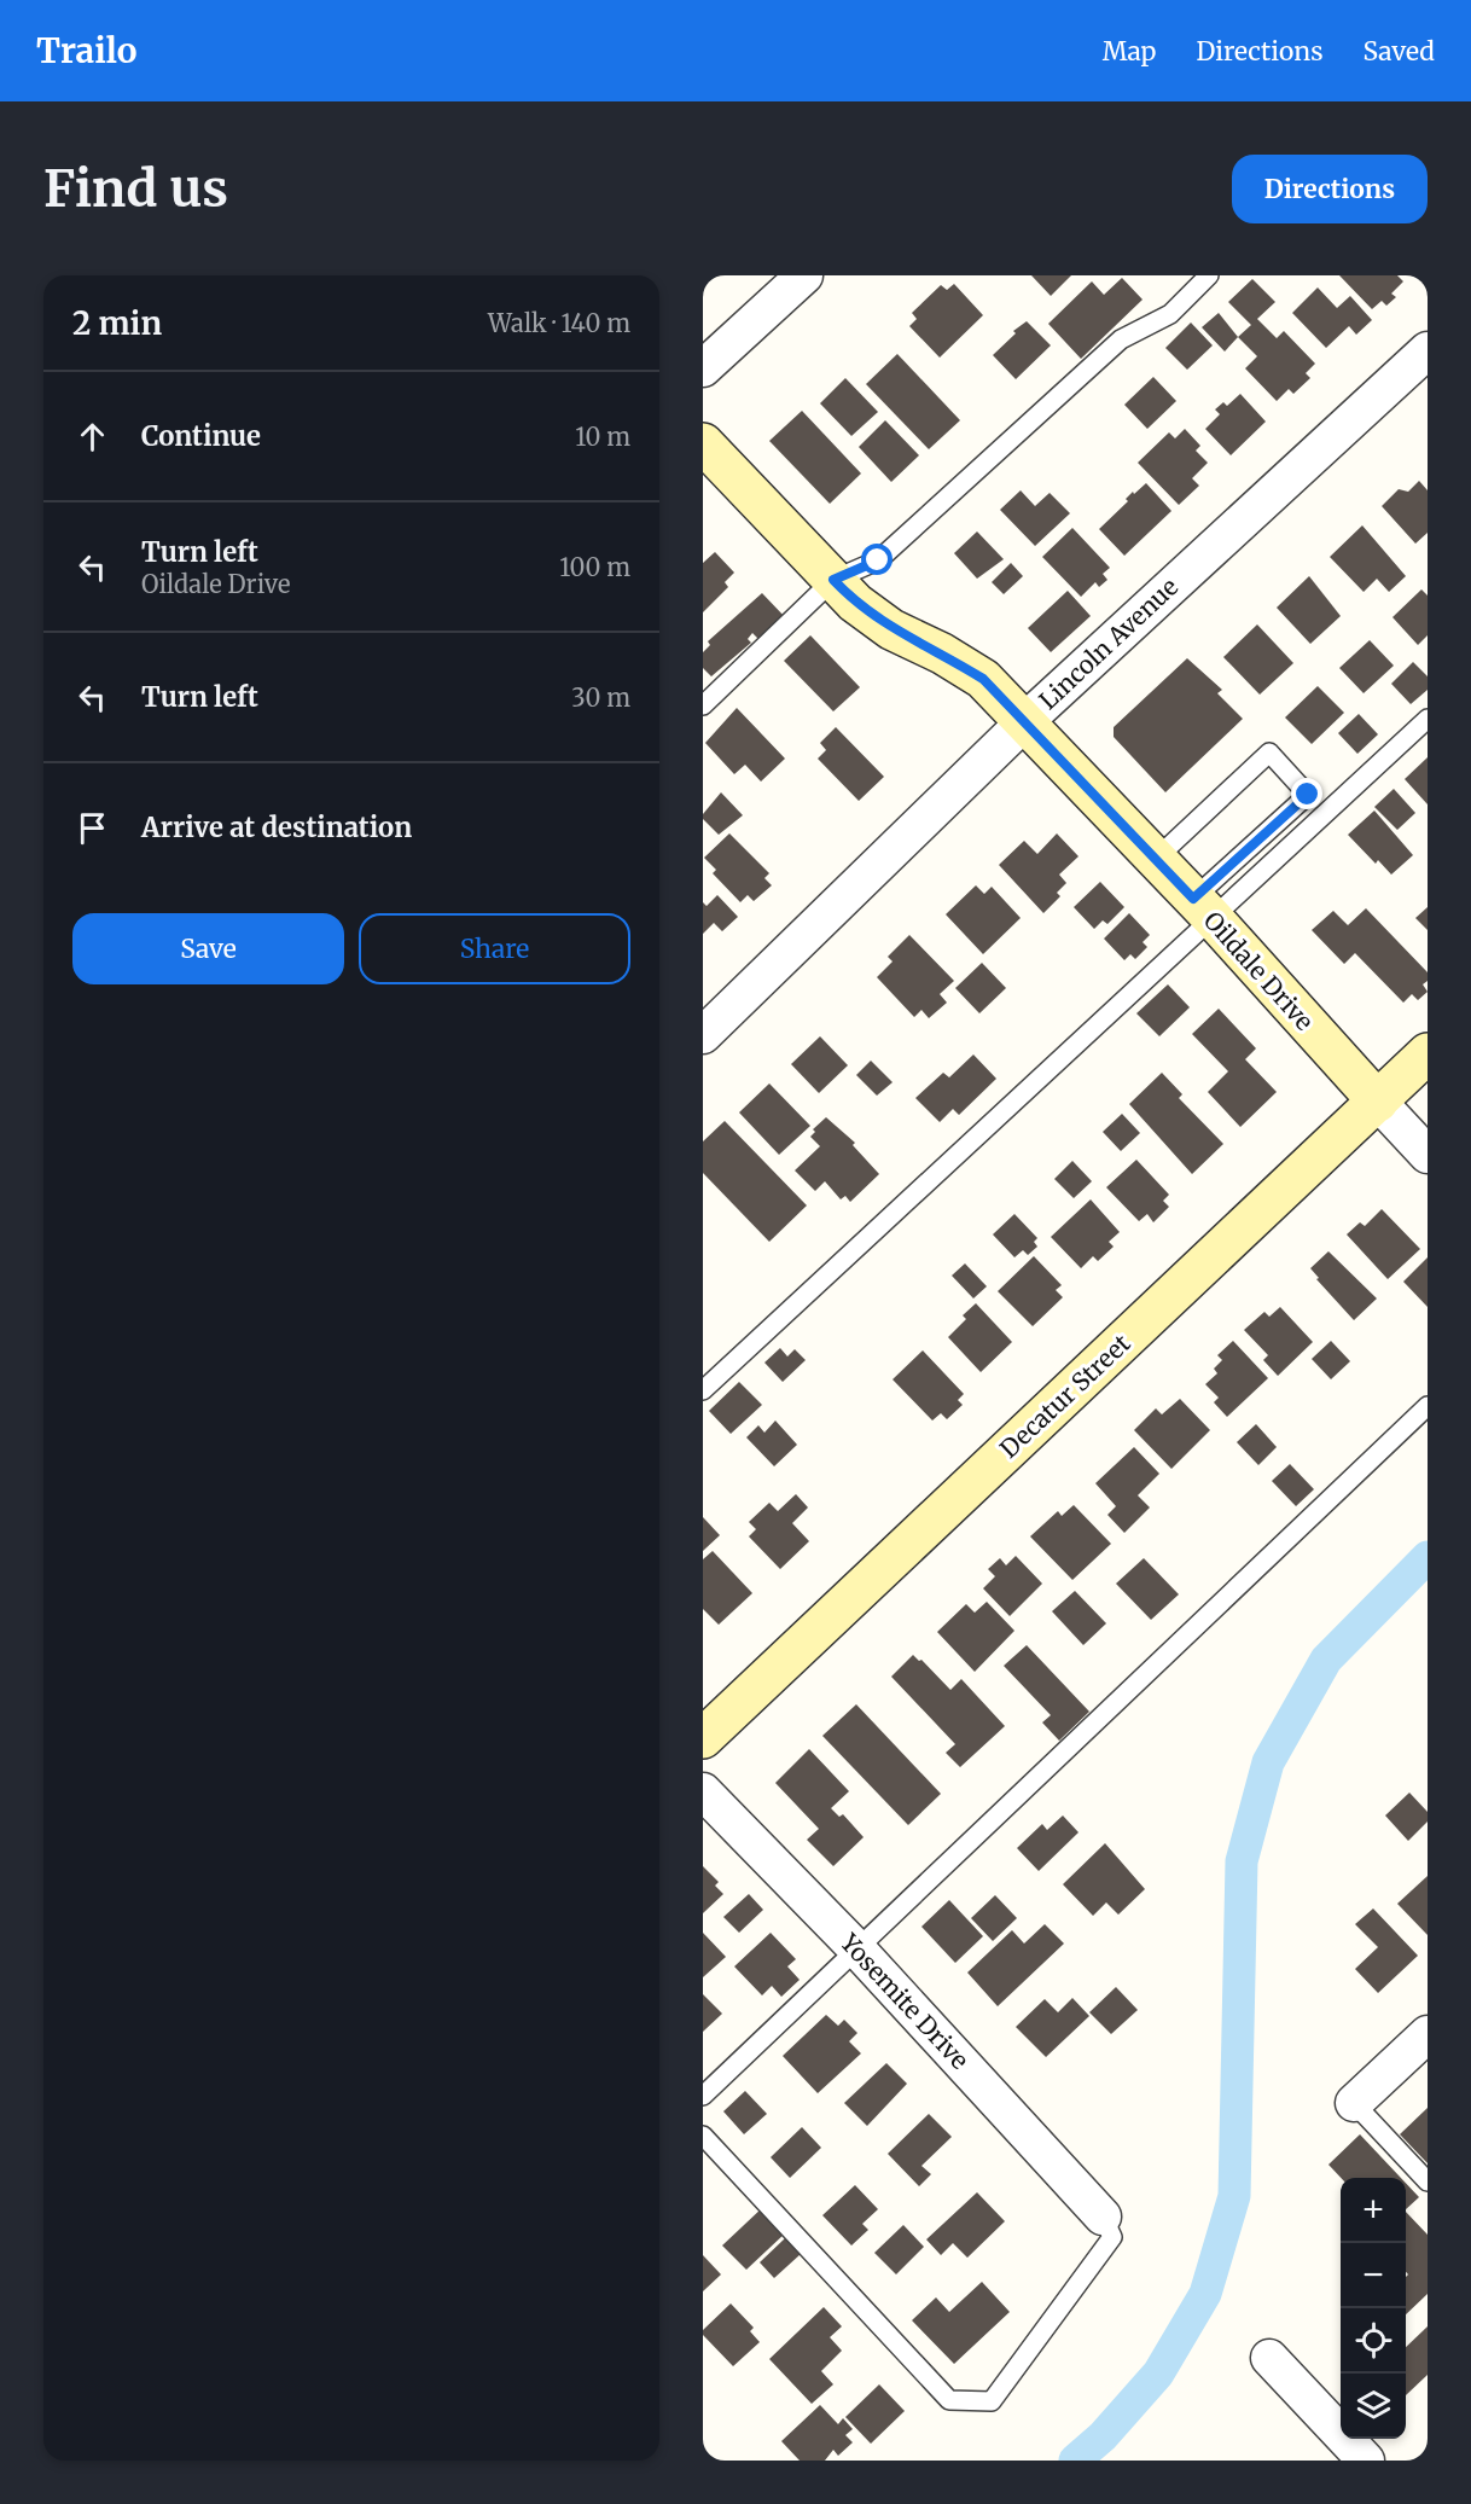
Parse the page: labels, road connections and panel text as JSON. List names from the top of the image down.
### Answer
{
  "streets": {
    "street": [
      "Lincoln Avenue",
      "Oildale Drive",
      "Decatur Street",
      "Yosemite Drive"
    ]
  },
  "crossings": [
    ["Lincoln Avenue", "Oildale Drive"],
    ["Oildale Drive", "Decatur Street"]
  ],
  "page": {
    "header": "Trailo",
    "nav": ["Map", "Directions", "Saved"],
    "buttons": [
      "Directions",
      ["Save", "Share"]
    ],
    "title": "Find us",
    "heading": ["2 min", "Walk · 140 m"],
    "list": [
      ["Continue", "10 m"],
      ["Turn left", "Oildale Drive", "100 m"],
      ["Turn left", "30 m"],
      "Arrive at destination"
    ],
    "map_buttons": ["+", "−"]
  }
}
